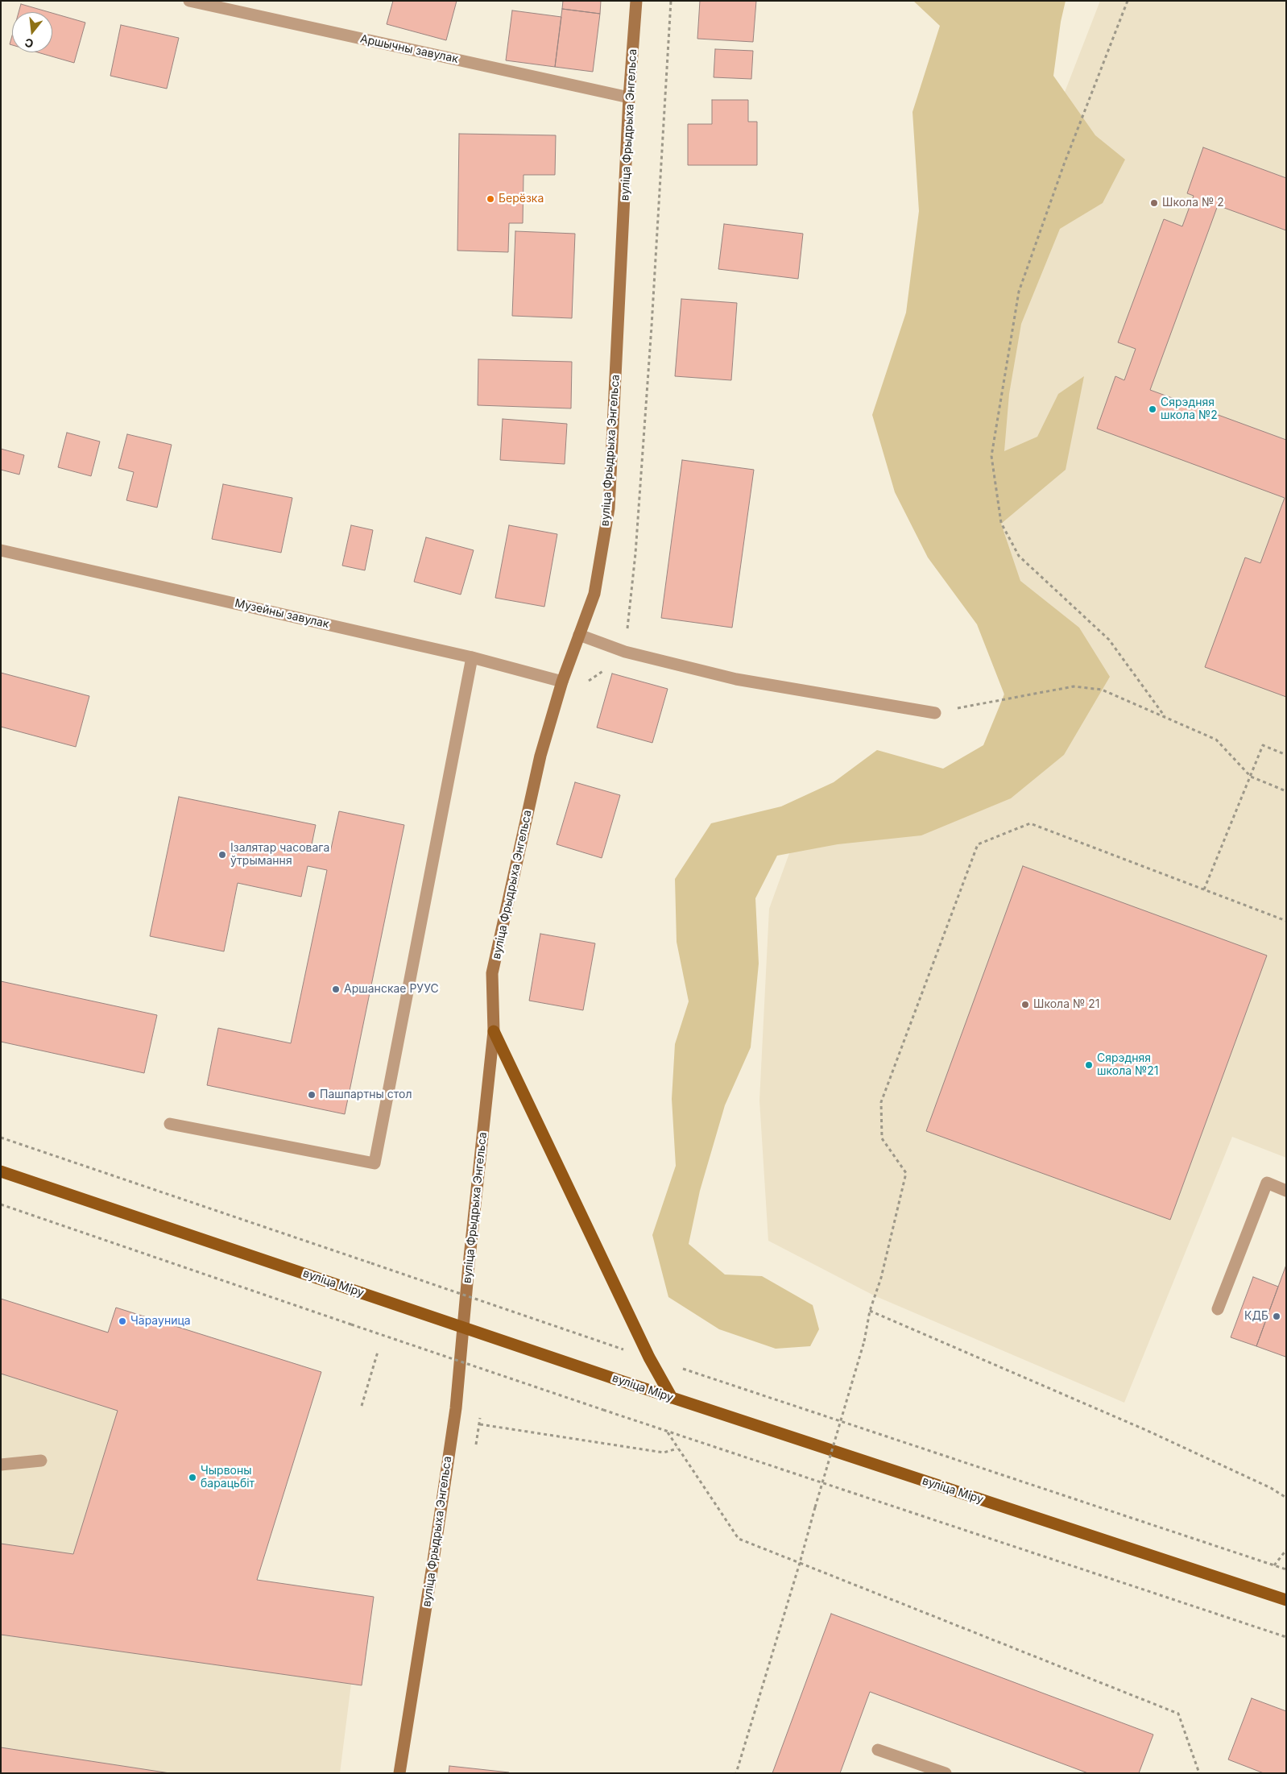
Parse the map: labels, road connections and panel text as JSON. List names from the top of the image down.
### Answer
{
  "streets": {
    "main road": ["вуліца Фрыдрыха Энгельса", "вуліца Міру"],
    "street": ["Аршычны завулак", "Музейны завулак"]
  },
  "crossings": [
    ["Аршычны завулак", "вуліца Фрыдрыха Энгельса"],
    ["вуліца Фрыдрыха Энгельса", "Музейны завулак"]
  ],
  "places": [
    "Берёзка",
    "Школа № 2",
    "Сярэдняя школа №2",
    "Ізалятар часовага ўтрымання",
    "Аршанскае РУУС",
    "Школа № 21",
    "Сярэдняя школа №21",
    "Пашпартны стол",
    "КДБ",
    "Чарауница",
    "Чырвоны барацьбіт"
  ],
  "north": "bottom"
}
